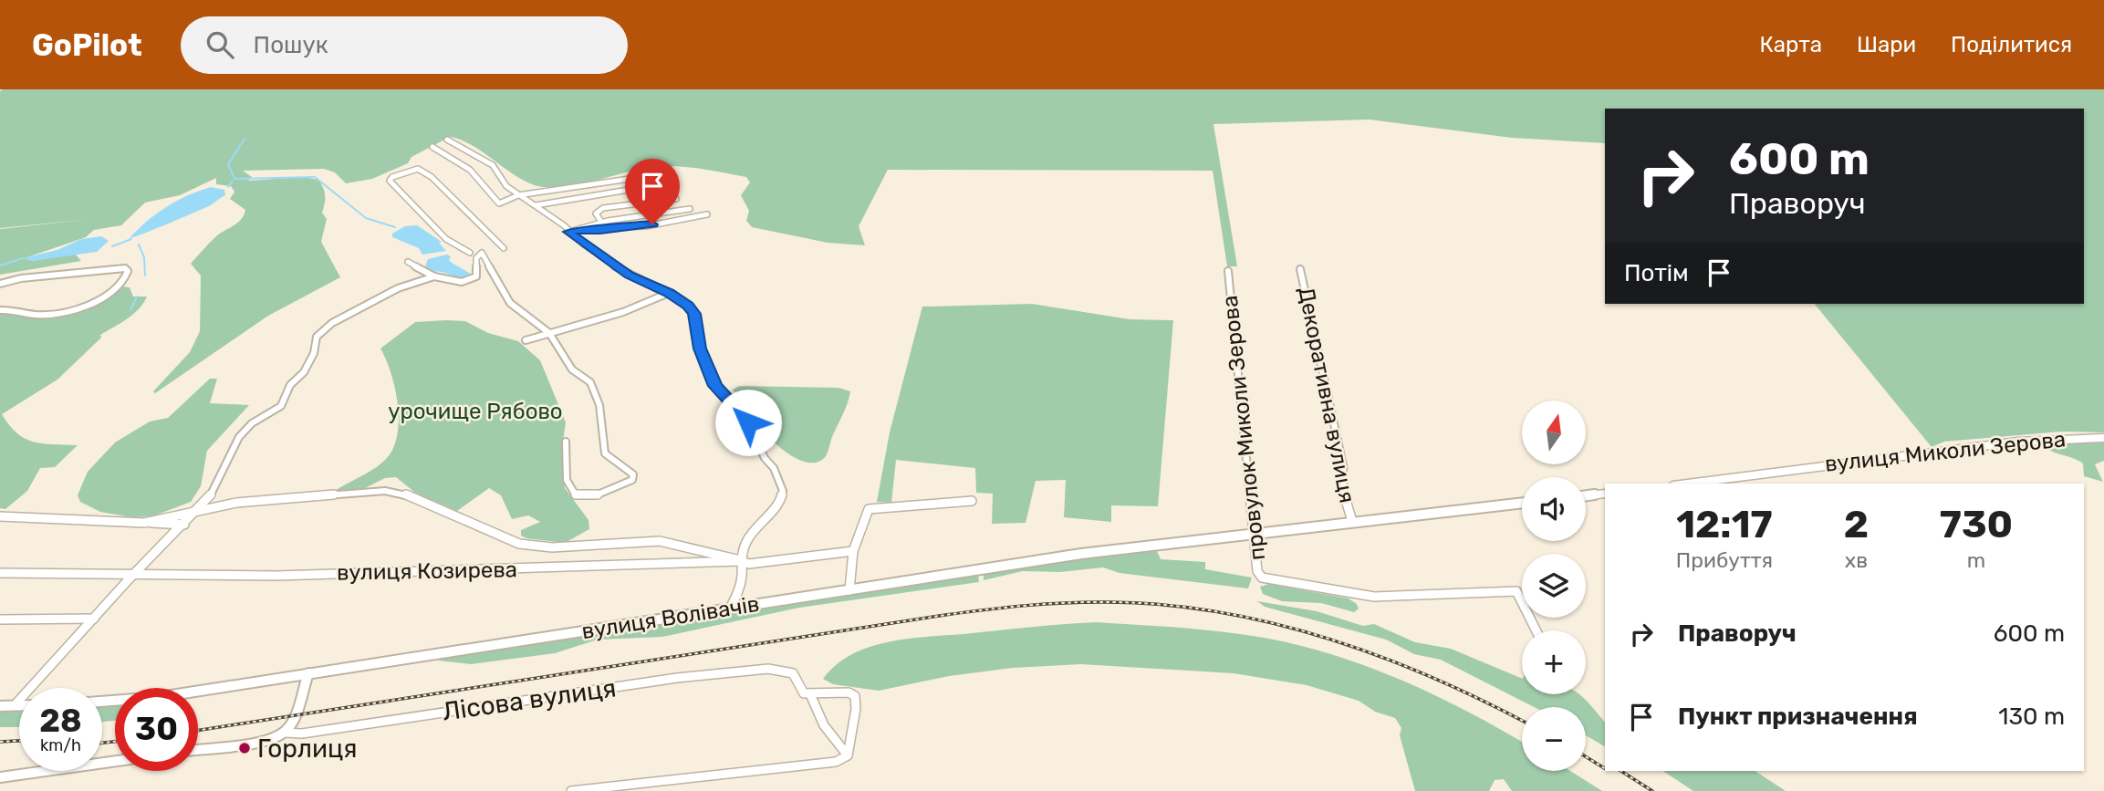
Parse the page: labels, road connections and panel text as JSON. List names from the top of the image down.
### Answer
{
  "streets": {
    "street": [
      "Декоративна вулиця",
      "провулок Миколи Зерова",
      "вулиця Миколи Зерова",
      "вулиця Козирева",
      "вулиця Волівачів",
      "Лісова вулиця"
    ]
  },
  "crossings": [
    ["провулок Миколи Зерова", "вулиця Волівачів"]
  ],
  "parks": ["урочище Рябово"],
  "places": ["Горлиця"],
  "north": "top",
  "page": {
    "header": "GoPilot",
    "search": "Пошук",
    "nav": ["Карта", "Шари", "Поділитися"],
    "turn": ["600 m", "Праворуч"],
    "then": "Потім",
    "map_buttons": ["+", "−"],
    "eta": [
      "12:17",
      "Прибуття",
      "2",
      "хв",
      "730",
      "m"
    ],
    "list": [
      {
        "name": "Праворуч",
        "value": "600 m"
      },
      {
        "name": "Пункт призначення",
        "value": "130 m"
      }
    ],
    "speed": "28 km/h",
    "limit": "30"
  }
}
